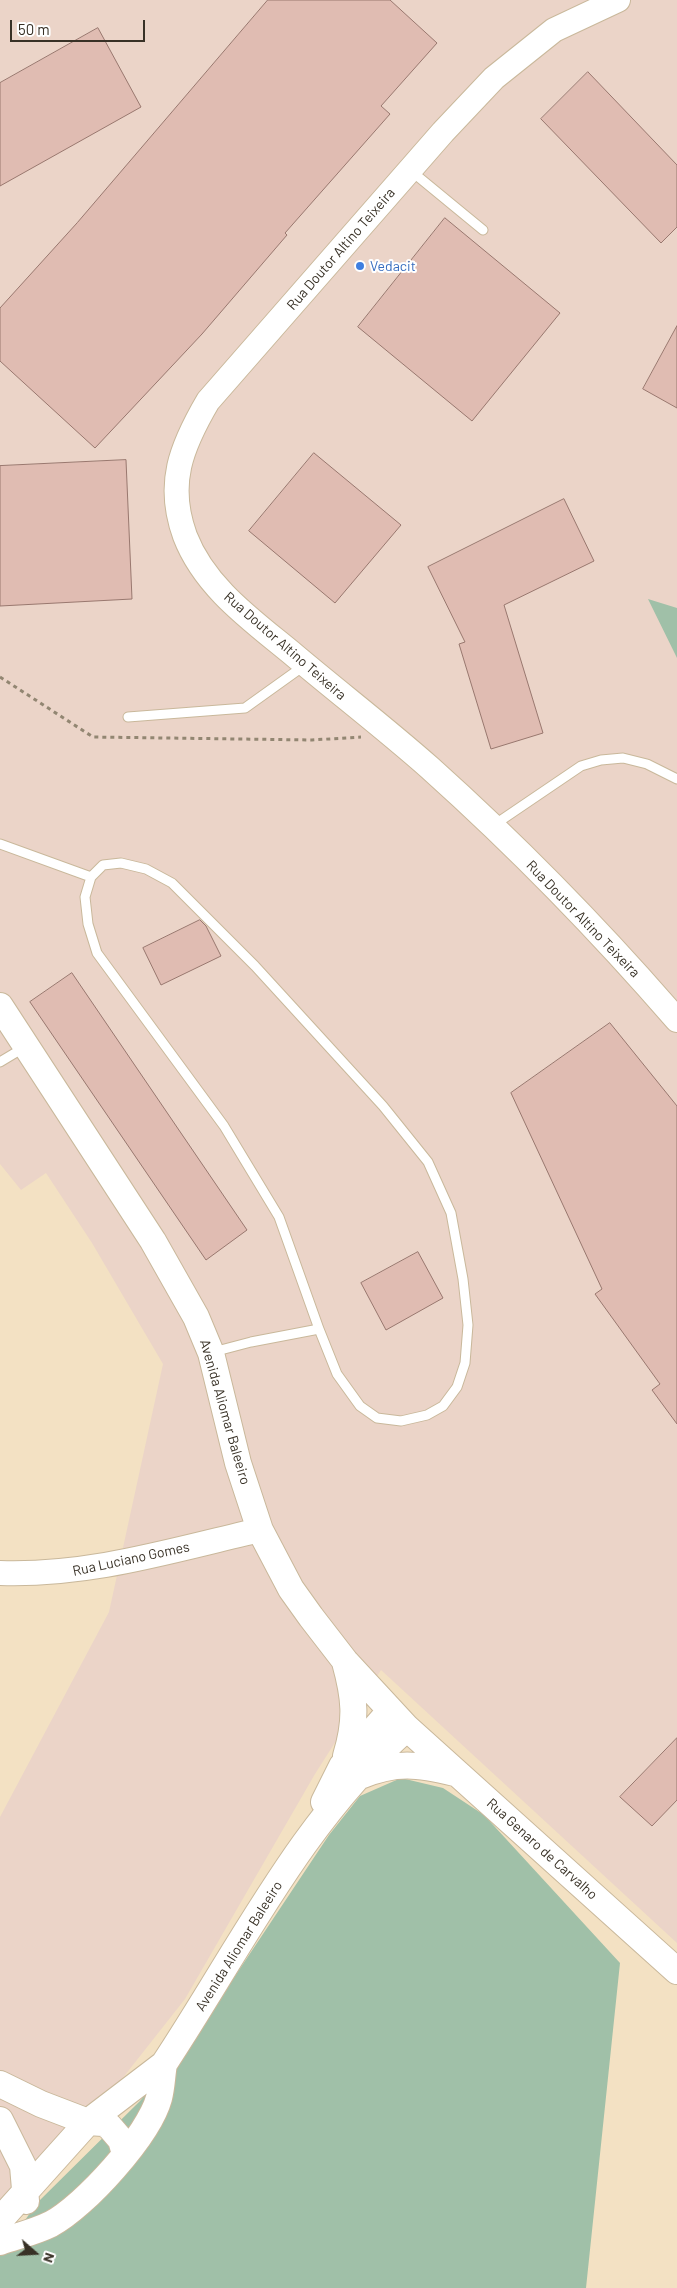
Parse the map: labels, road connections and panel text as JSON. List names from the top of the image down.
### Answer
{
  "streets": {
    "main road": ["Avenida Aliomar Baleeiro", "Rua Genaro de Carvalho"],
    "street": ["Rua Doutor Altino Teixeira", "Rua Luciano Gomes"]
  },
  "crossings": [
    ["Avenida Aliomar Baleeiro", "Rua Luciano Gomes"],
    ["Avenida Aliomar Baleeiro", "Rua Genaro de Carvalho"]
  ],
  "places": ["Vedacit"],
  "scale_bar": "50 m",
  "north": "right"
}
